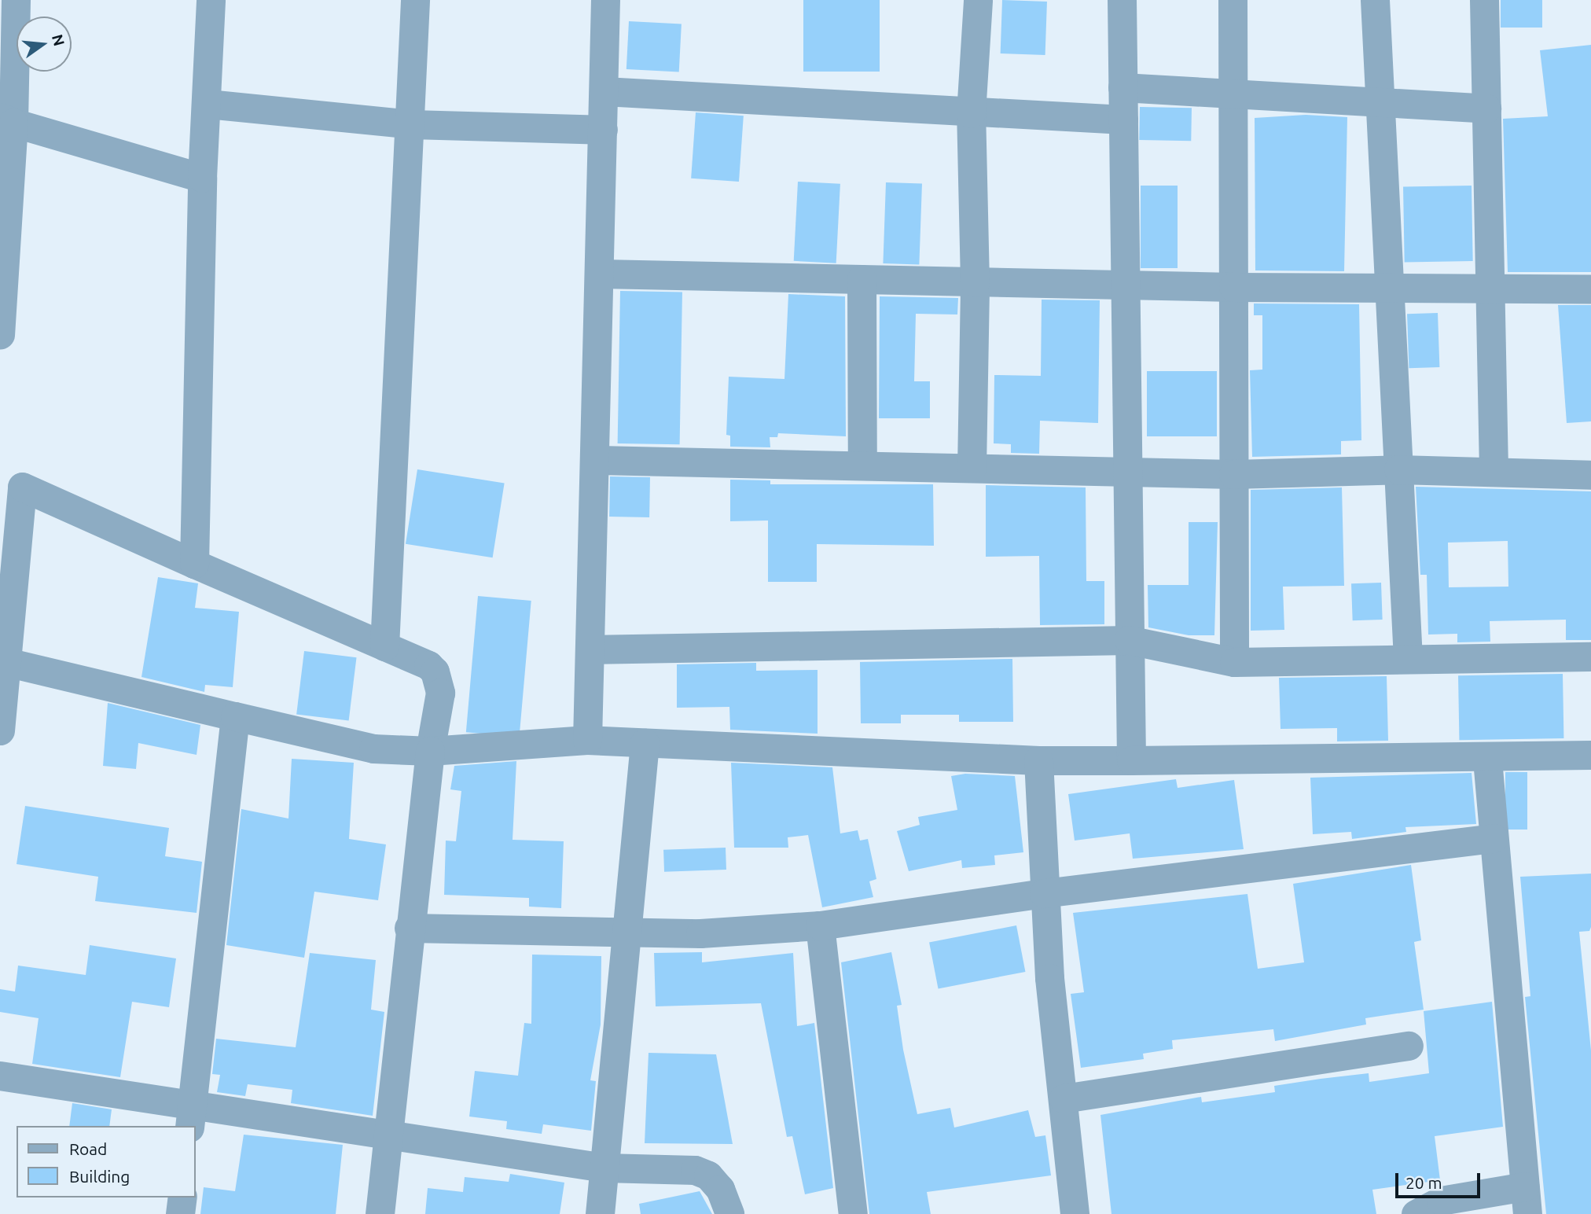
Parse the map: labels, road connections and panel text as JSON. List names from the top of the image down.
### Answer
{
  "legend": ["Road", "Building"],
  "scale_bar": "20 m",
  "north": "right"
}
